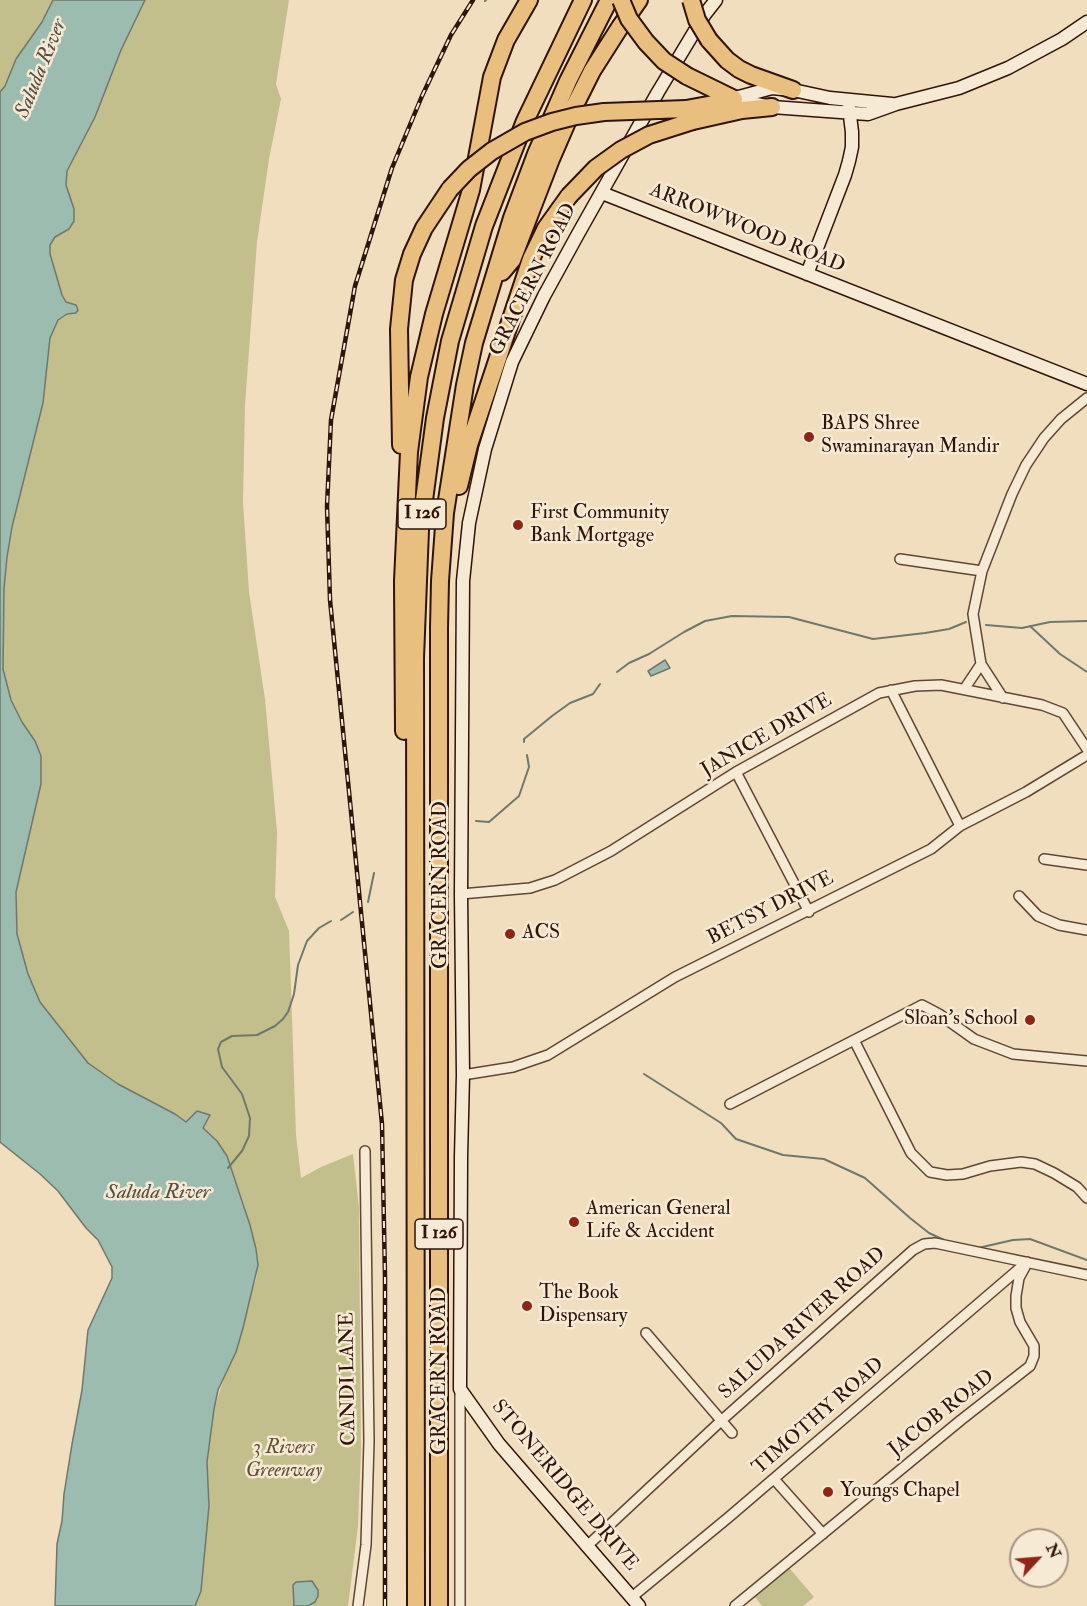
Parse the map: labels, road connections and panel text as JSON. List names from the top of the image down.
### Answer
{
  "streets": {
    "highway": ["I 126"],
    "street": [
      "ARROWWOOD ROAD",
      "GRACERN ROAD",
      "JANICE DRIVE",
      "BETSY DRIVE",
      "SALUDA RIVER ROAD",
      "CANDI LANE",
      "JACOB ROAD",
      "TIMOTHY ROAD",
      "STONERIDGE DRIVE"
    ]
  },
  "crossings": [
    ["ARROWWOOD ROAD", "GRACERN ROAD"],
    ["GRACERN ROAD", "JANICE DRIVE"],
    ["GRACERN ROAD", "BETSY DRIVE"],
    ["GRACERN ROAD", "STONERIDGE DRIVE"],
    ["SALUDA RIVER ROAD", "JACOB ROAD"],
    ["SALUDA RIVER ROAD", "TIMOTHY ROAD"],
    ["SALUDA RIVER ROAD", "STONERIDGE DRIVE"],
    ["JACOB ROAD", "TIMOTHY ROAD"],
    ["TIMOTHY ROAD", "STONERIDGE DRIVE"]
  ],
  "water": ["Saluda River"],
  "parks": ["3 Rivers Greenway"],
  "places": [
    "BAPS Shree Swaminarayan Mandir",
    "First Community Bank Mortgage",
    "ACS",
    "Sloan's School",
    "American General Life & Accident",
    "The Book Dispensary",
    "Youngs Chapel"
  ],
  "north": "top right"
}
